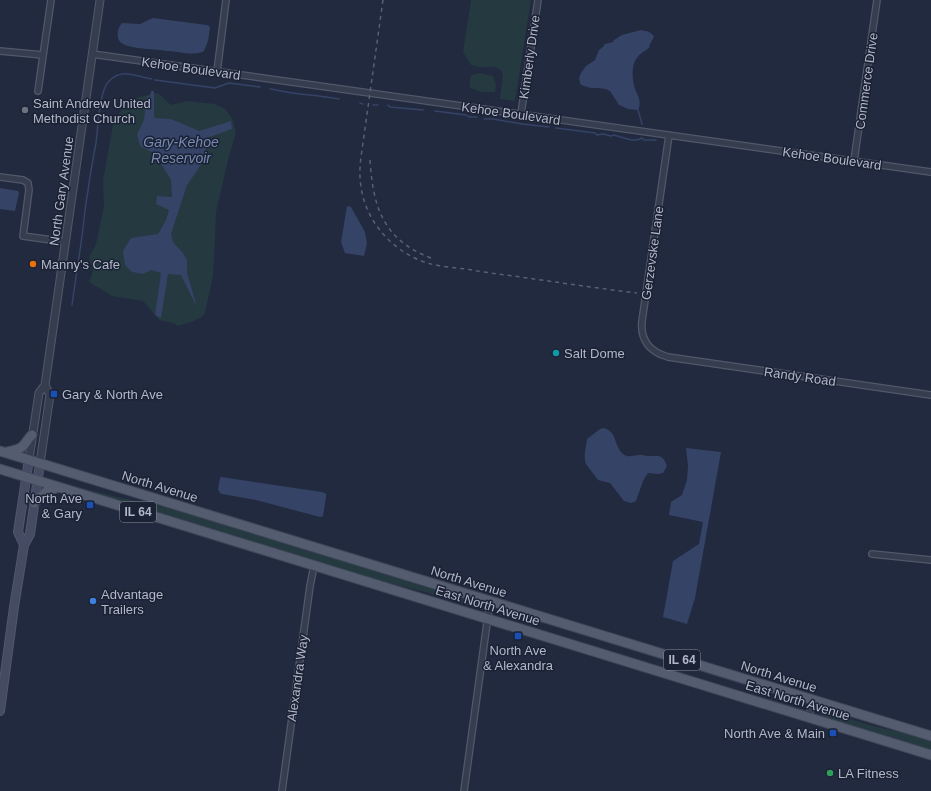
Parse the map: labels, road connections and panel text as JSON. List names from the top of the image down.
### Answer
{
  "streets": {
    "main road": [
      "North Gary Avenue",
      "North Avenue",
      "IL 64",
      "East North Avenue"
    ],
    "street": [
      "Kimberly Drive",
      "Kehoe Boulevard",
      "Commerce Drive",
      "Gerzevske Lane",
      "Randy Road",
      "Alexandra Way"
    ]
  },
  "crossings": [
    ["Kimberly Drive", "Kehoe Boulevard"],
    ["Kehoe Boulevard", "Commerce Drive"],
    ["Kehoe Boulevard", "North Gary Avenue"],
    ["Kehoe Boulevard", "Gerzevske Lane"],
    ["North Gary Avenue", "North Avenue"],
    ["North Gary Avenue", "IL 64"],
    ["North Gary Avenue", "East North Avenue"],
    ["Gerzevske Lane", "Randy Road"],
    ["IL 64", "East North Avenue"],
    ["East North Avenue", "Alexandra Way"]
  ],
  "water": ["Gary-Kehoe Reservoir"],
  "places": {
    "other": [
      "Saint Andrew United Methodist Church",
      "Manny's Cafe",
      "Salt Dome",
      "Advantage Trailers",
      "LA Fitness"
    ],
    "transit": [
      "Gary & North Ave",
      "North Ave & Gary",
      "North Ave & Alexandra",
      "North Ave & Main"
    ]
  }
}
